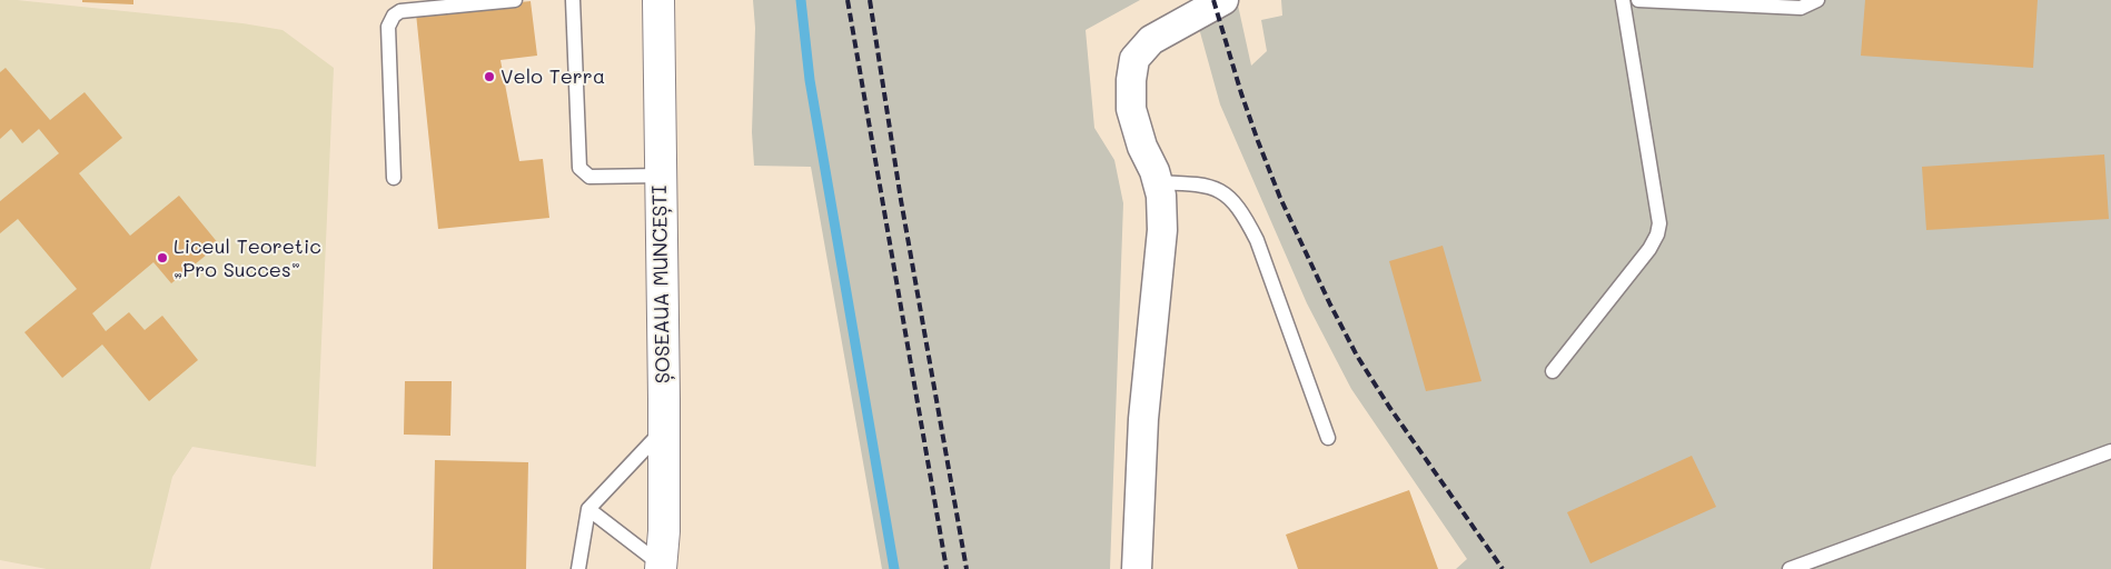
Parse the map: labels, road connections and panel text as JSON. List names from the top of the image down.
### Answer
{
  "streets": {
    "main road": ["ȘOSEAUA MUNCEȘTI"]
  },
  "places": ["Velo Terra", "Liceul Teoretic „Pro Succes”"]
}
